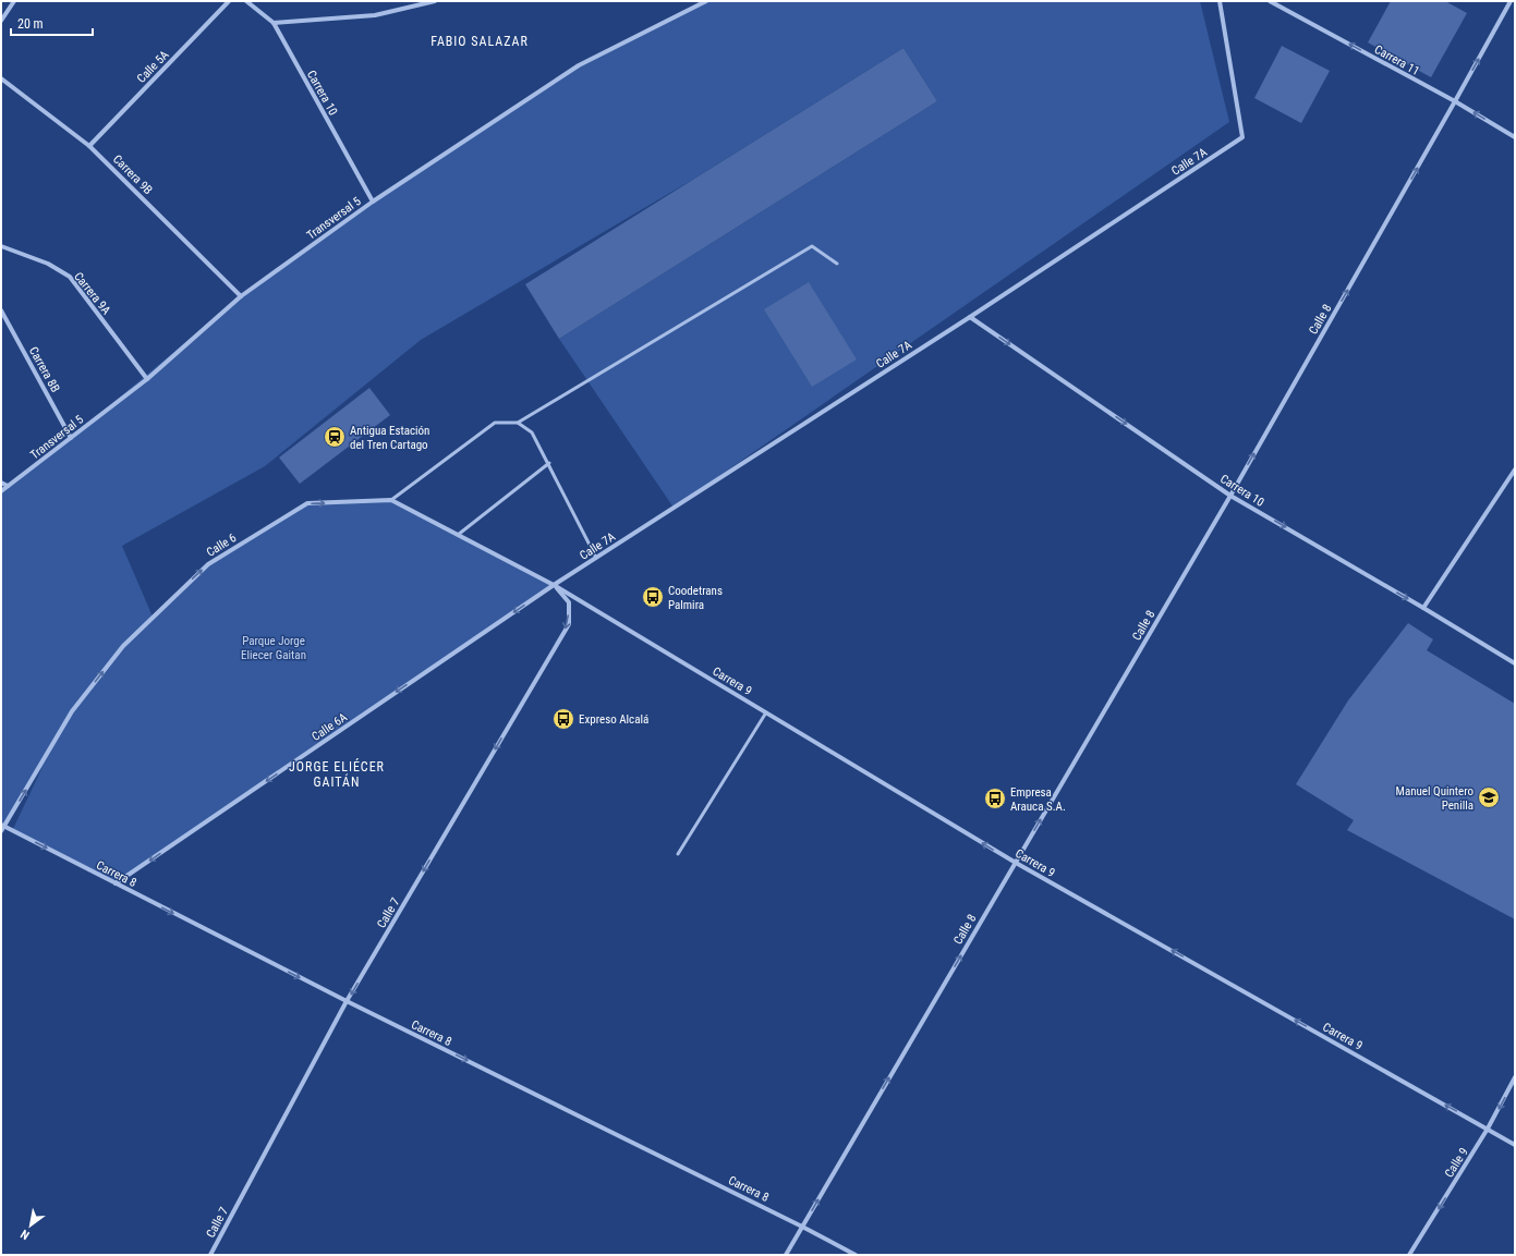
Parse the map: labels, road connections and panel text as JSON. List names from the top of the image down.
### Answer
{
  "streets": {
    "street": [
      "Carrera 11",
      "Calle 5A",
      "Carrera 10",
      "Calle 7A",
      "Carrera 9B",
      "Transversal 5",
      "Carrera 9A",
      "Calle 8",
      "Carrera 8B",
      "Calle 6",
      "Carrera 9",
      "Calle 6A",
      "Carrera 8",
      "Calle 7",
      "Calle 9"
    ]
  },
  "crossings": [
    ["Carrera 11", "Calle 8"],
    ["Calle 5A", "Carrera 9B"],
    ["Carrera 10", "Calle 7A"],
    ["Carrera 10", "Transversal 5"],
    ["Carrera 10", "Calle 8"],
    ["Calle 7A", "Calle 6"],
    ["Calle 7A", "Carrera 9"],
    ["Calle 7A", "Calle 6A"],
    ["Calle 7A", "Calle 7"],
    ["Carrera 9B", "Transversal 5"],
    ["Transversal 5", "Carrera 9A"],
    ["Transversal 5", "Carrera 8B"],
    ["Calle 8", "Carrera 9"],
    ["Calle 8", "Carrera 8"],
    ["Calle 6", "Carrera 9"],
    ["Calle 6", "Calle 6A"],
    ["Calle 6", "Carrera 8"],
    ["Calle 6", "Calle 7"],
    ["Carrera 9", "Calle 6A"],
    ["Carrera 9", "Calle 7"],
    ["Carrera 9", "Calle 9"],
    ["Calle 6A", "Carrera 8"],
    ["Calle 6A", "Calle 7"],
    ["Carrera 8", "Calle 7"]
  ],
  "one_way": [
    "Carrera 11",
    "Carrera 10",
    "Calle 8",
    "Calle 6",
    "Carrera 9",
    "Calle 6A",
    "Carrera 8",
    "Calle 7",
    "Calle 9"
  ],
  "districts": ["FABIO SALAZAR", "JORGE ELIÉCER GAITÁN"],
  "parks": ["Parque Jorge Eliecer Gaitan"],
  "places": {
    "station": ["Antigua Estación del Tren Cartago"],
    "bus stop": ["Coodetrans Palmira", "Expreso Alcalá", "Empresa Arauca S.A."],
    "school or university": ["Manuel Quintero Penilla"]
  },
  "scale_bar": "20 m",
  "north": "bottom left"
}
